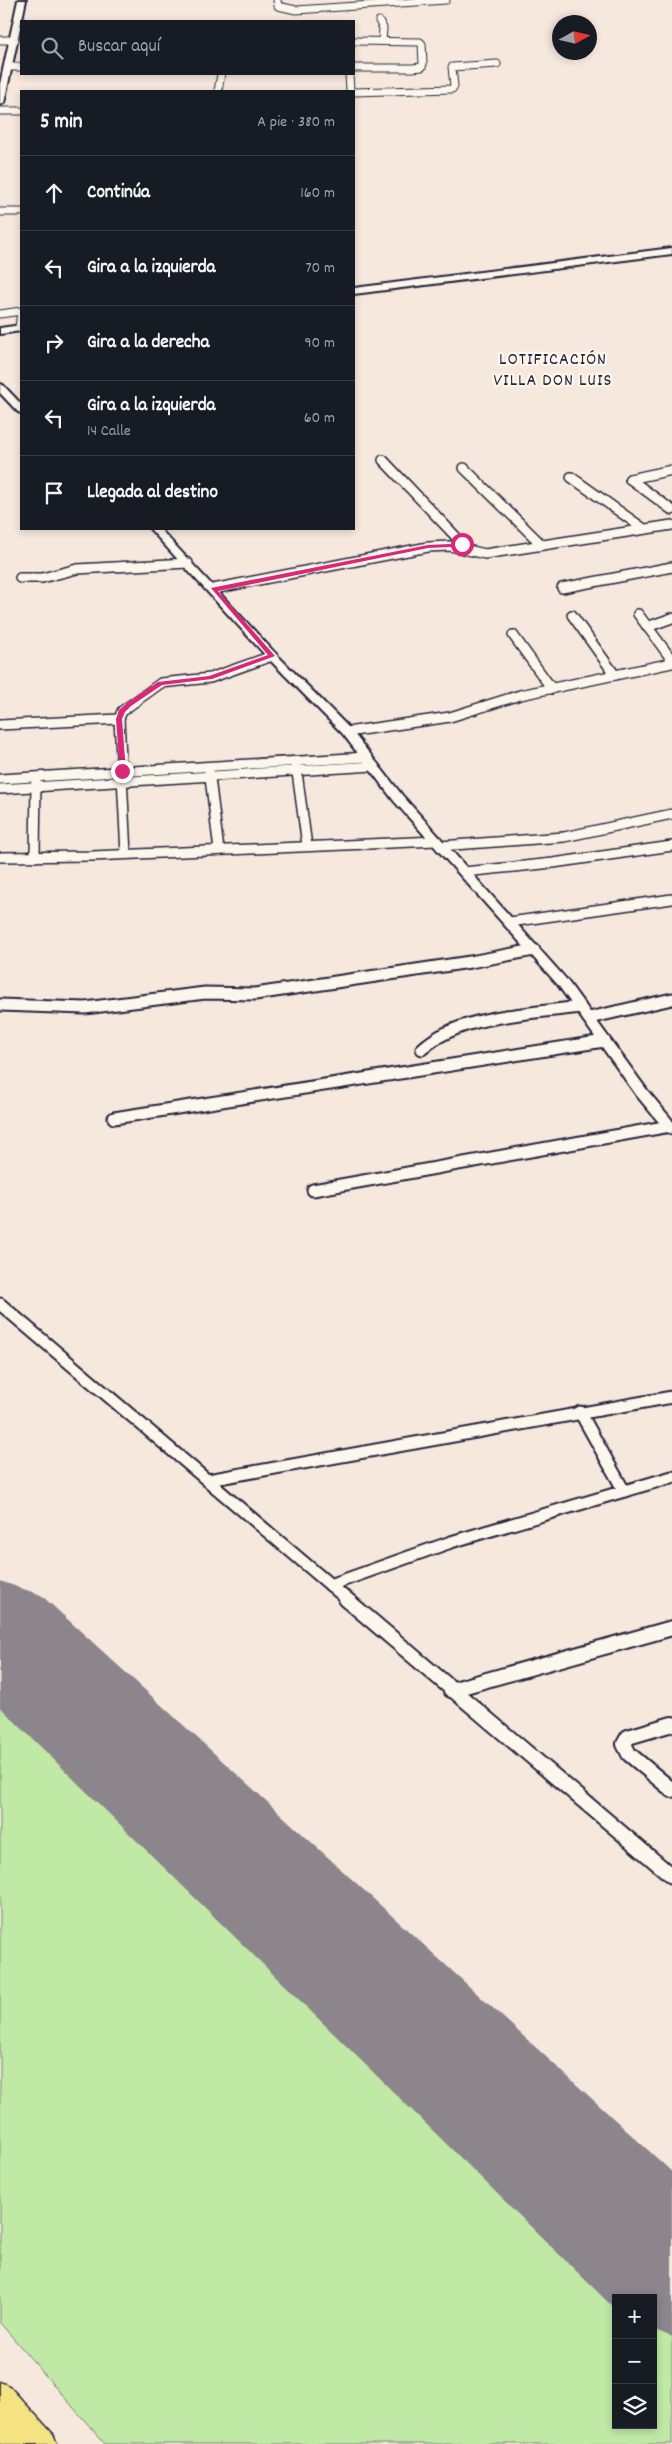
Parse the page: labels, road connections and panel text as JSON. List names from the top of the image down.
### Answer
{
  "districts": ["LOTIFICACIÓN VILLA DON LUIS"],
  "north": "right",
  "page": {
    "search": "Buscar aquí",
    "heading": ["5 min", "A pie · 380 m"],
    "list": [
      ["Continúa", "160 m"],
      ["Gira a la izquierda", "70 m"],
      ["Gira a la derecha", "90 m"],
      ["Gira a la izquierda", "14 Calle", "60 m"],
      "Llegada al destino"
    ],
    "map_buttons": ["+", "−"]
  }
}
